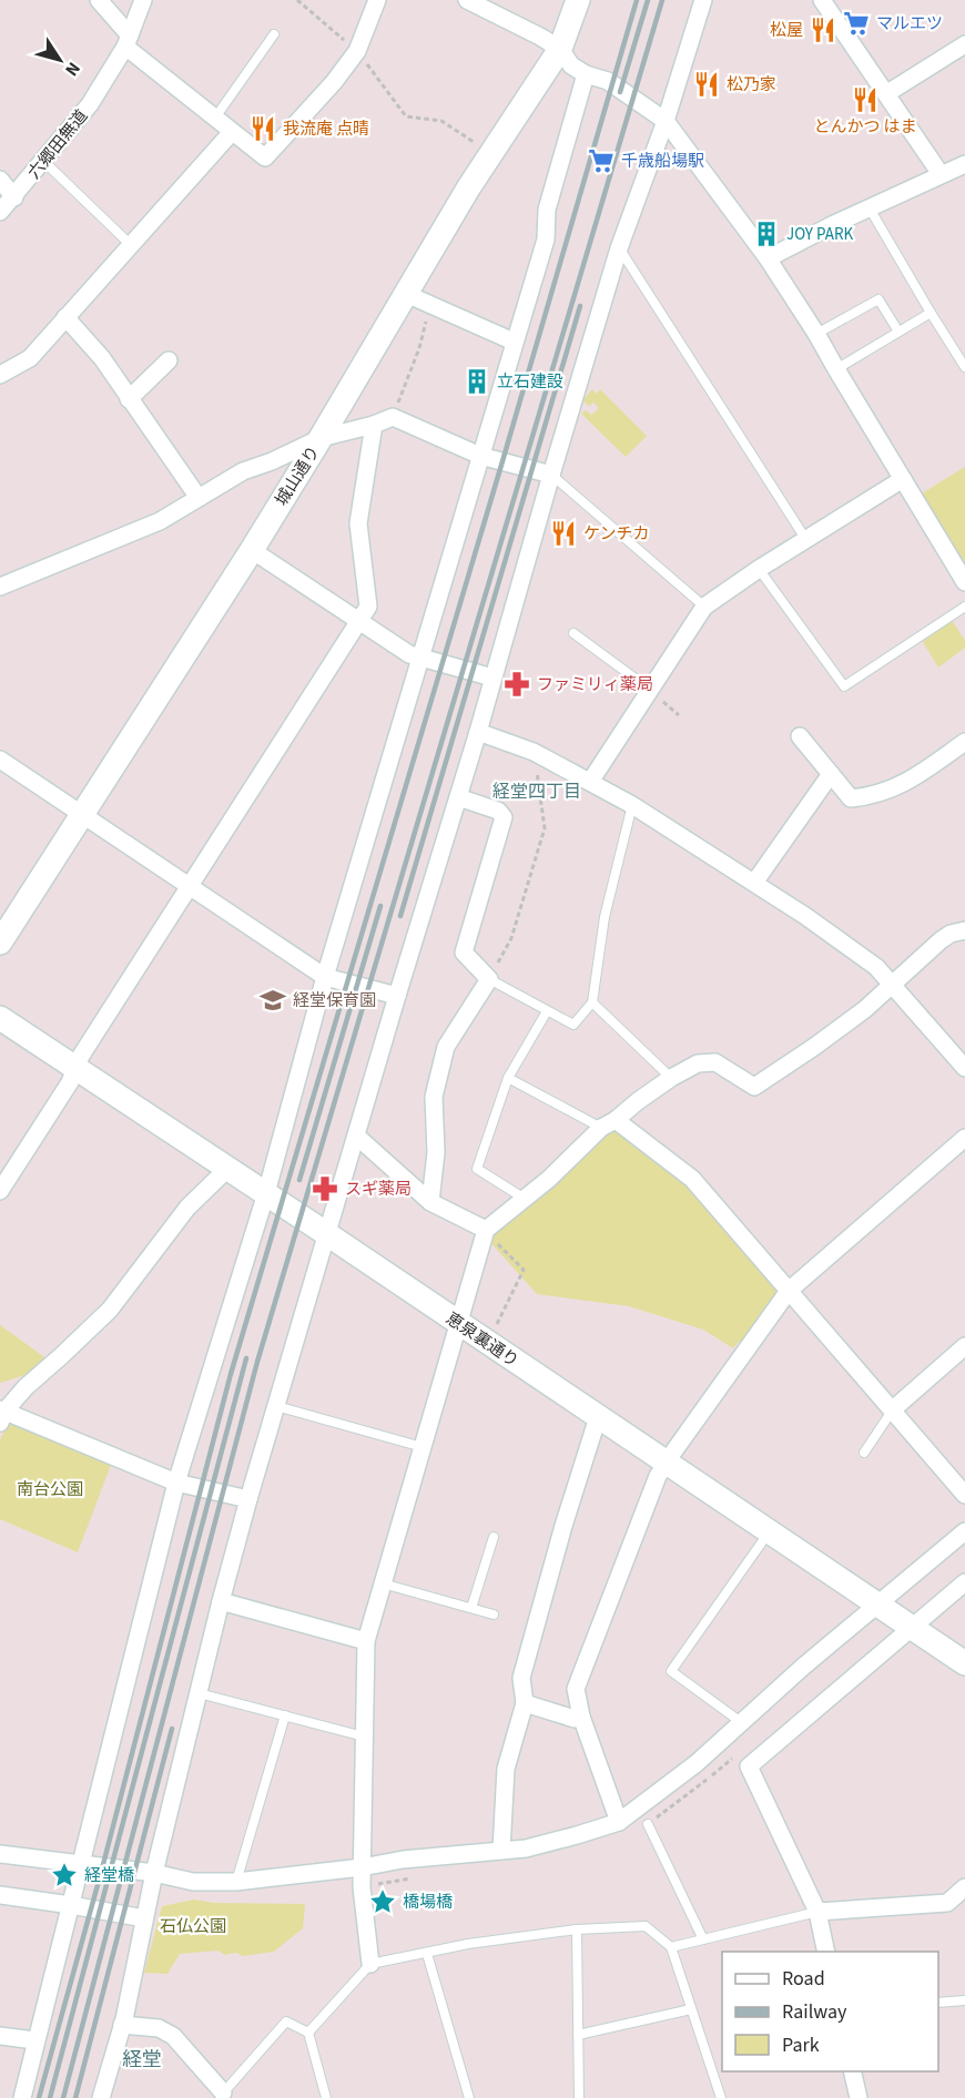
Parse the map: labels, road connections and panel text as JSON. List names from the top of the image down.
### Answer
{
  "streets": {
    "street": ["六郷田無道", "城山通り", "恵泉裏通り"]
  },
  "districts": ["経堂四丁目", "経堂"],
  "parks": ["南台公園", "石仏公園"],
  "places": {
    "supermarket": ["マルエツ", "千歳船場駅"],
    "restaurant": [
      "松屋",
      "松乃家",
      "とんかつ はま",
      "我流庵 点晴",
      "ケンチカ"
    ],
    "building": ["JOY PARK", "立石建設"],
    "pharmacy": ["ファミリィ薬局", "スギ薬局"],
    "school or university": ["経堂保育園"],
    "place": ["経堂橋", "橋場橋"]
  },
  "legend": ["Road", "Railway", "Park"],
  "north": "bottom right"
}
